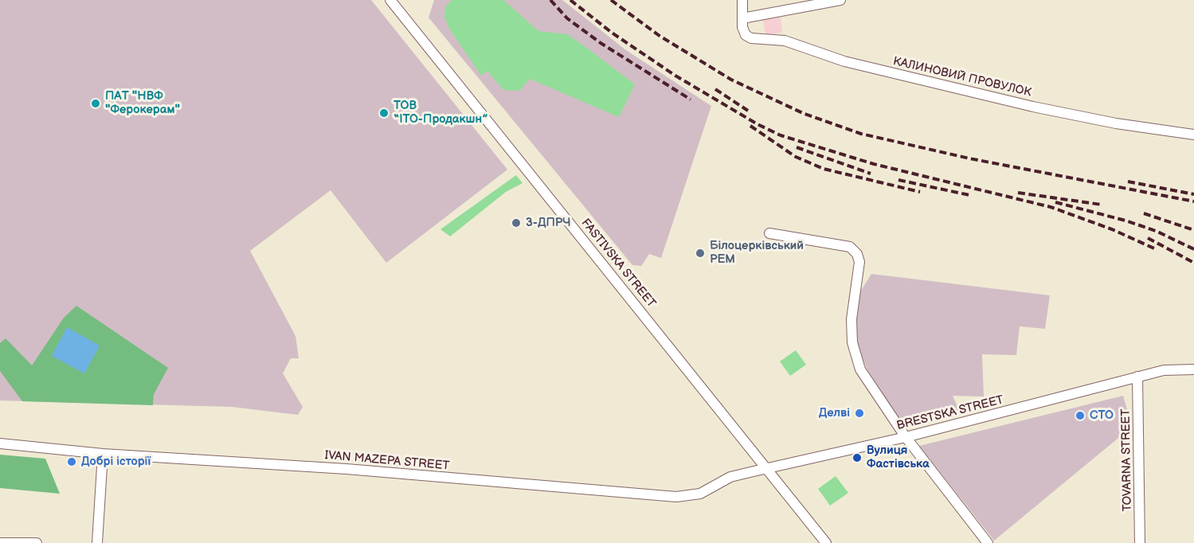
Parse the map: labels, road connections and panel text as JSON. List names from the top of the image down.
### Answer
{
  "streets": {
    "street": [
      "КАЛИНОВИЙ ПРОВУЛОК",
      "FASTIVSKA STREET",
      "BRESTSKA STREET",
      "TOVARNA STREET",
      "IVAN MAZEPA STREET"
    ]
  },
  "crossings": [
    ["FASTIVSKA STREET", "BRESTSKA STREET"],
    ["FASTIVSKA STREET", "IVAN MAZEPA STREET"],
    ["BRESTSKA STREET", "TOVARNA STREET"],
    ["BRESTSKA STREET", "IVAN MAZEPA STREET"]
  ],
  "places": [
    "ПАТ \"НВФ \"Ферокерам\"",
    "ТОВ “ІТО-Продакшн”",
    "3-ДПРЧ",
    "Білоцерківський РЕМ",
    "Делві",
    "СТО",
    "Вулиця Фастівська",
    "Добрі історії"
  ]
}
